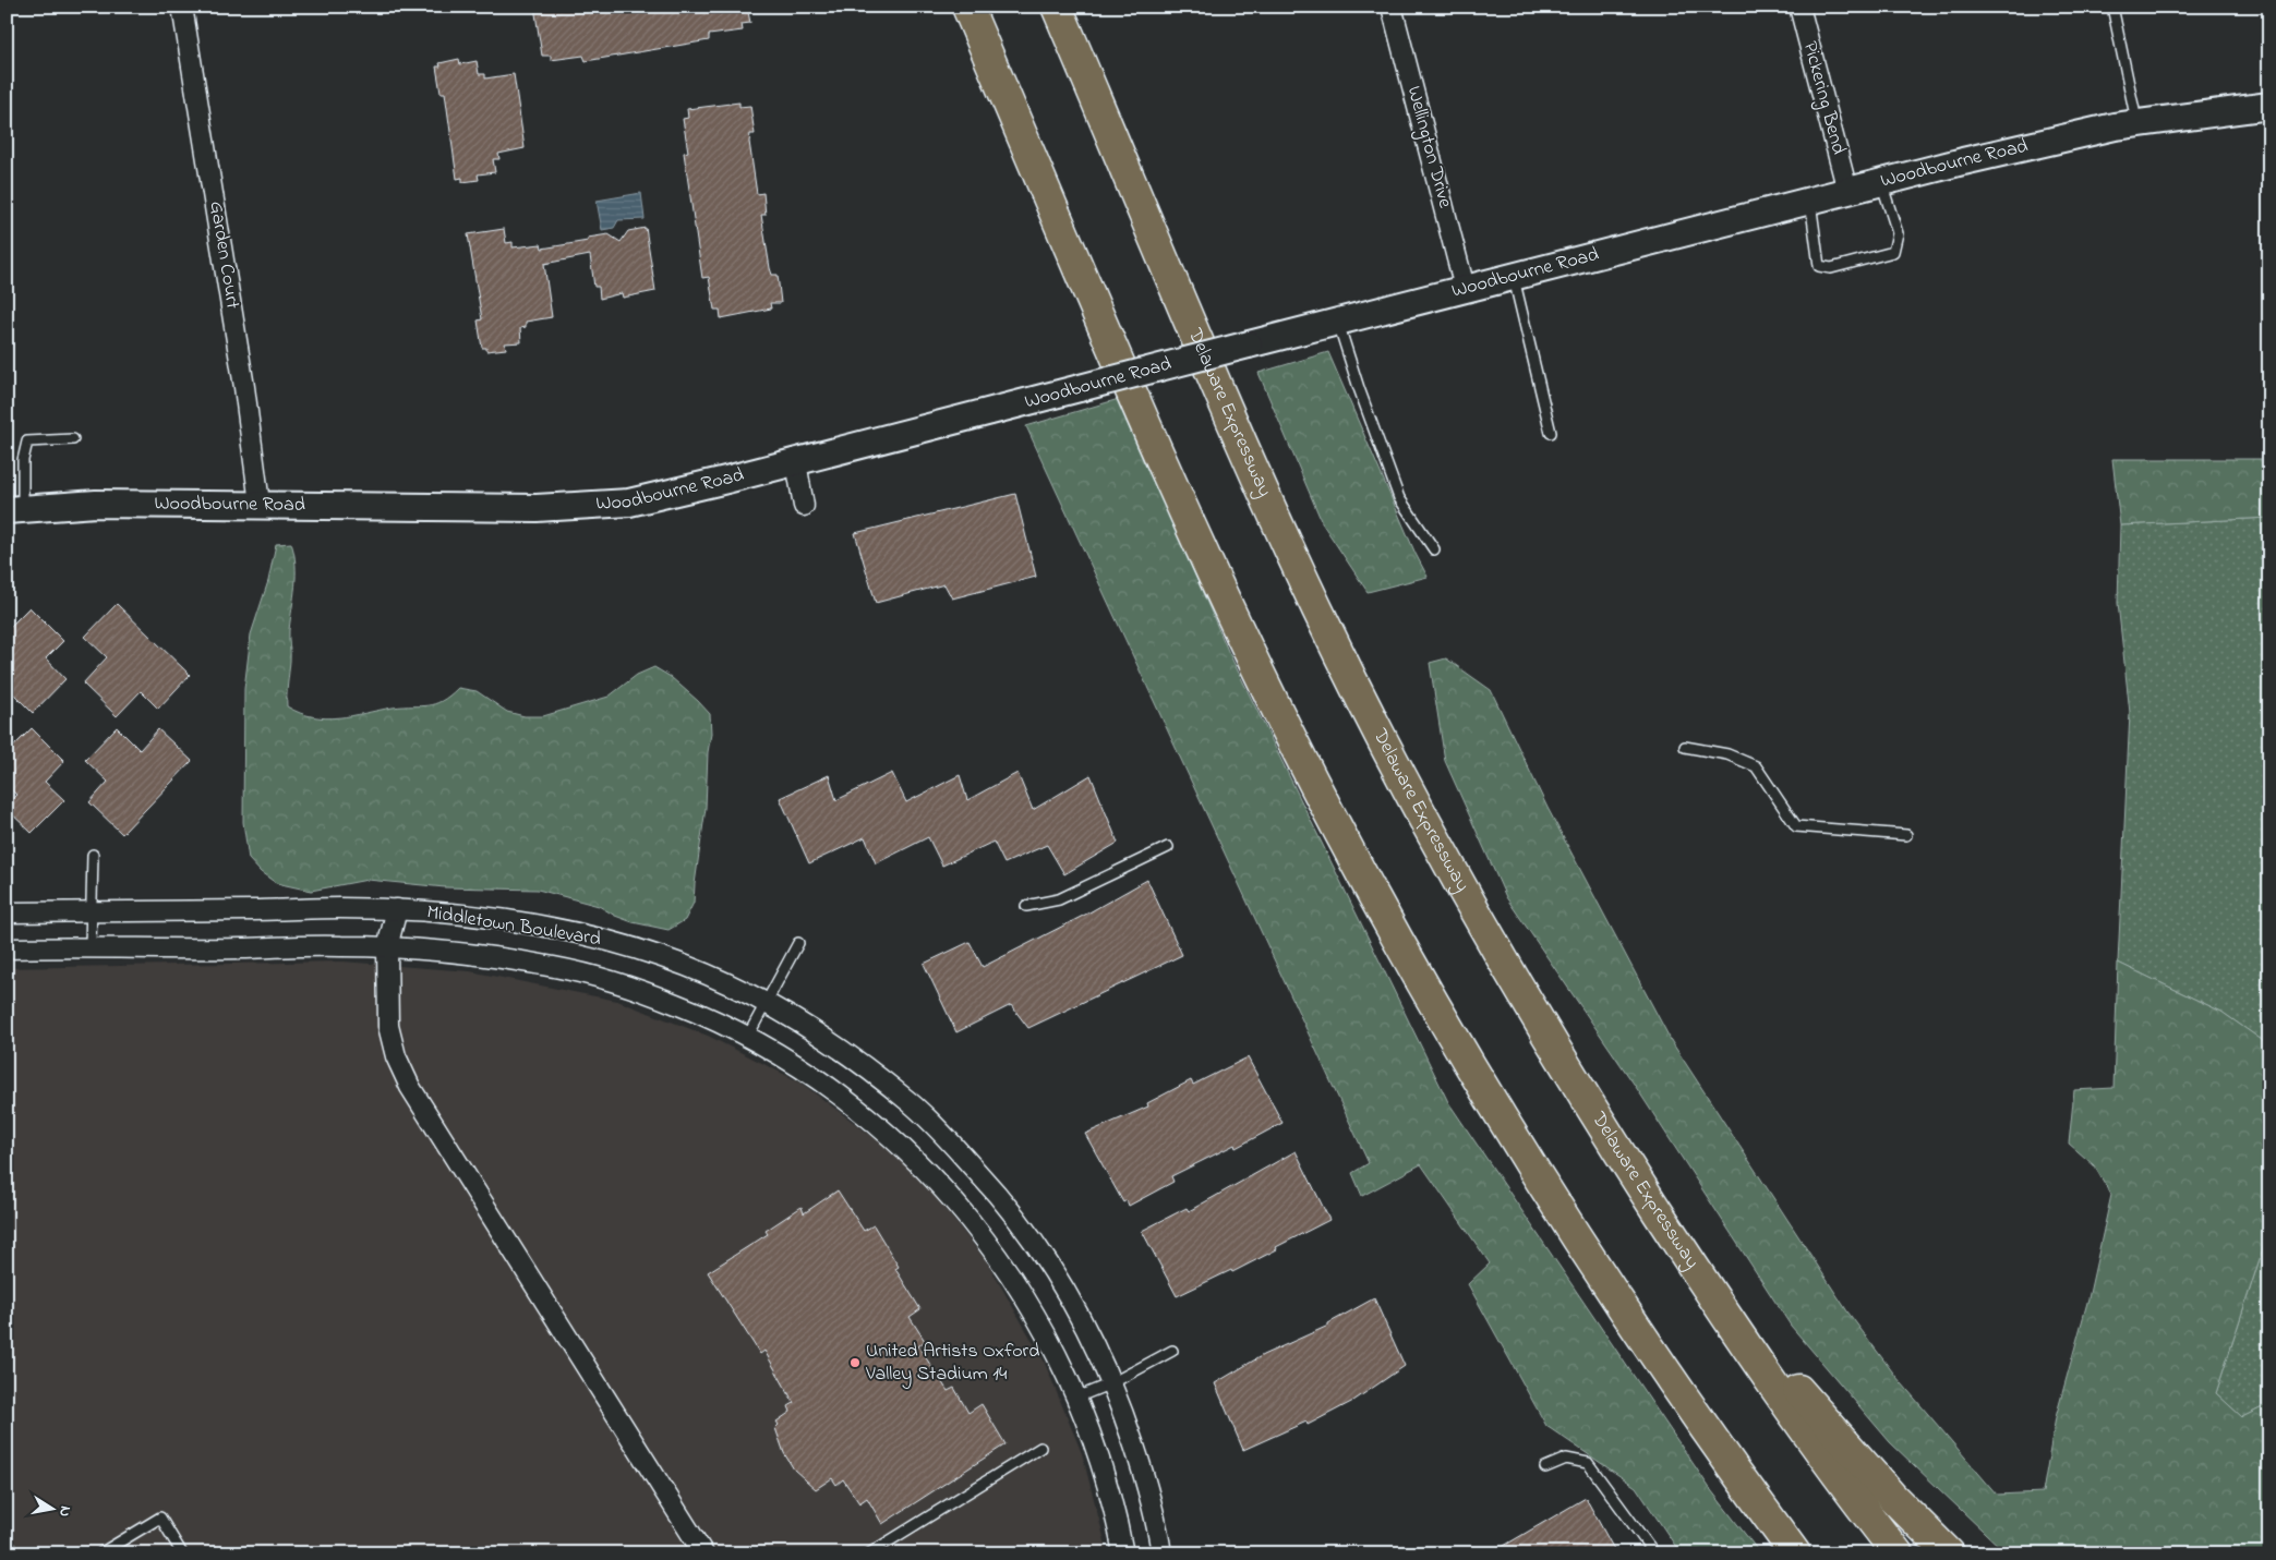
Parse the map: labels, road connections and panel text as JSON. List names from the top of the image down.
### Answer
{
  "streets": {
    "highway": ["Delaware Expressway"],
    "main road": ["Woodbourne Road"],
    "street": [
      "Pickering Bend",
      "Wellington Drive",
      "Garden Court",
      "Middletown Boulevard"
    ]
  },
  "crossings": [
    ["Pickering Bend", "Woodbourne Road"],
    ["Wellington Drive", "Woodbourne Road"],
    ["Woodbourne Road", "Garden Court"]
  ],
  "places": ["United Artists Oxford Valley Stadium 14"],
  "north": "right"
}
